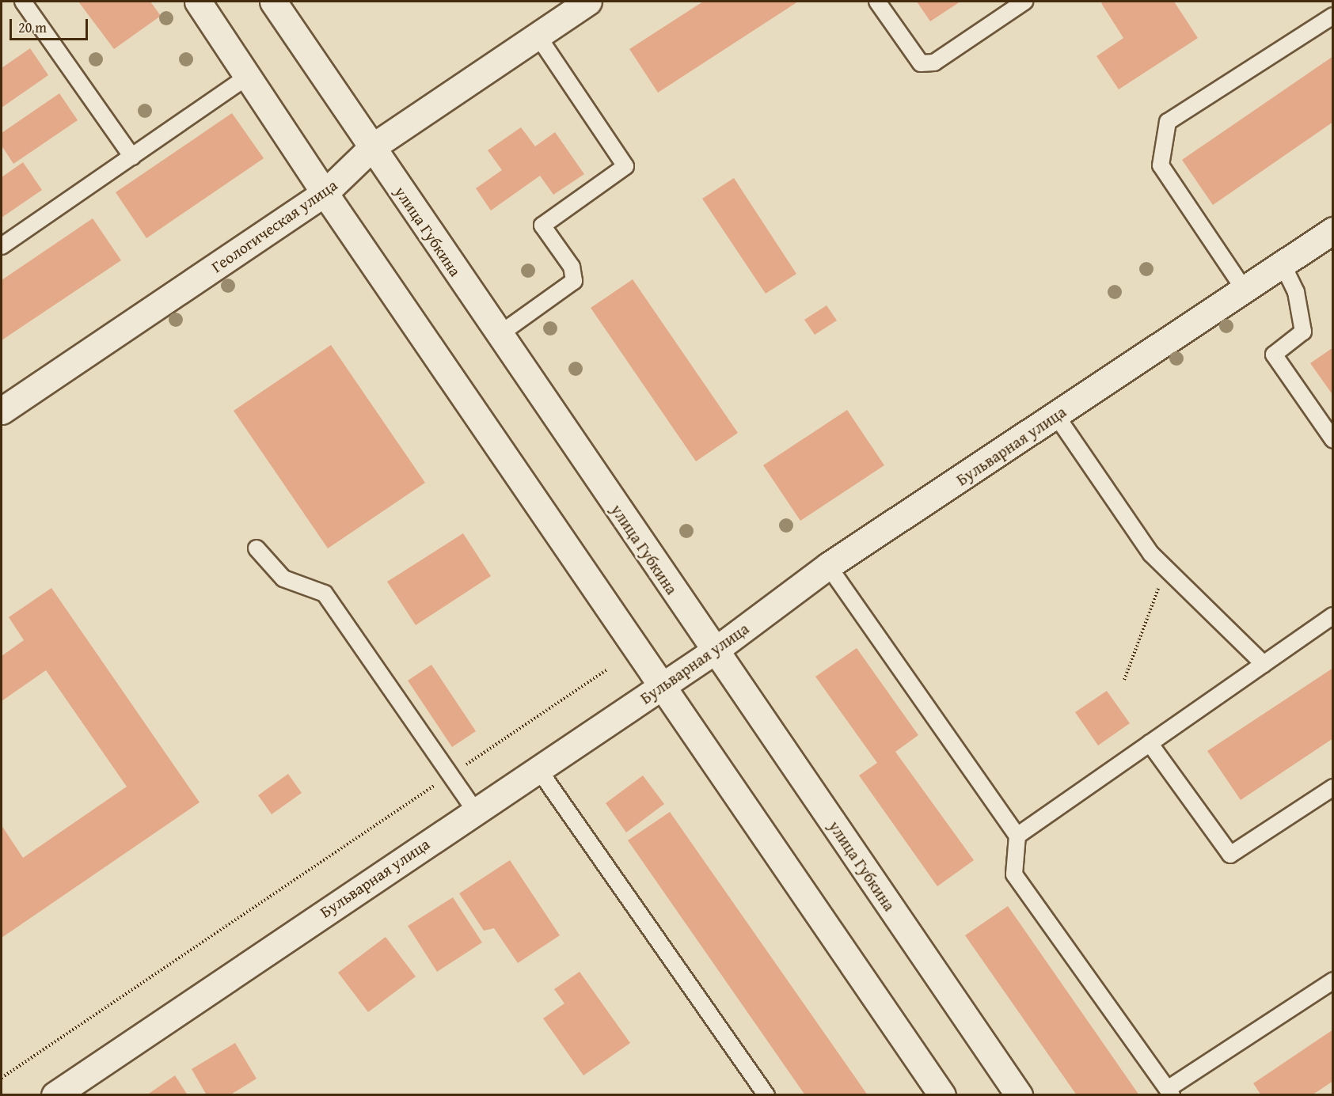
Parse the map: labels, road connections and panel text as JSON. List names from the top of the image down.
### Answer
{
  "streets": {
    "street": ["Геологическая улица", "улица Губкина", "Бульварная улица"]
  },
  "crossings": [
    ["Геологическая улица", "улица Губкина"],
    ["улица Губкина", "Бульварная улица"]
  ],
  "scale_bar": "20 m"
}
